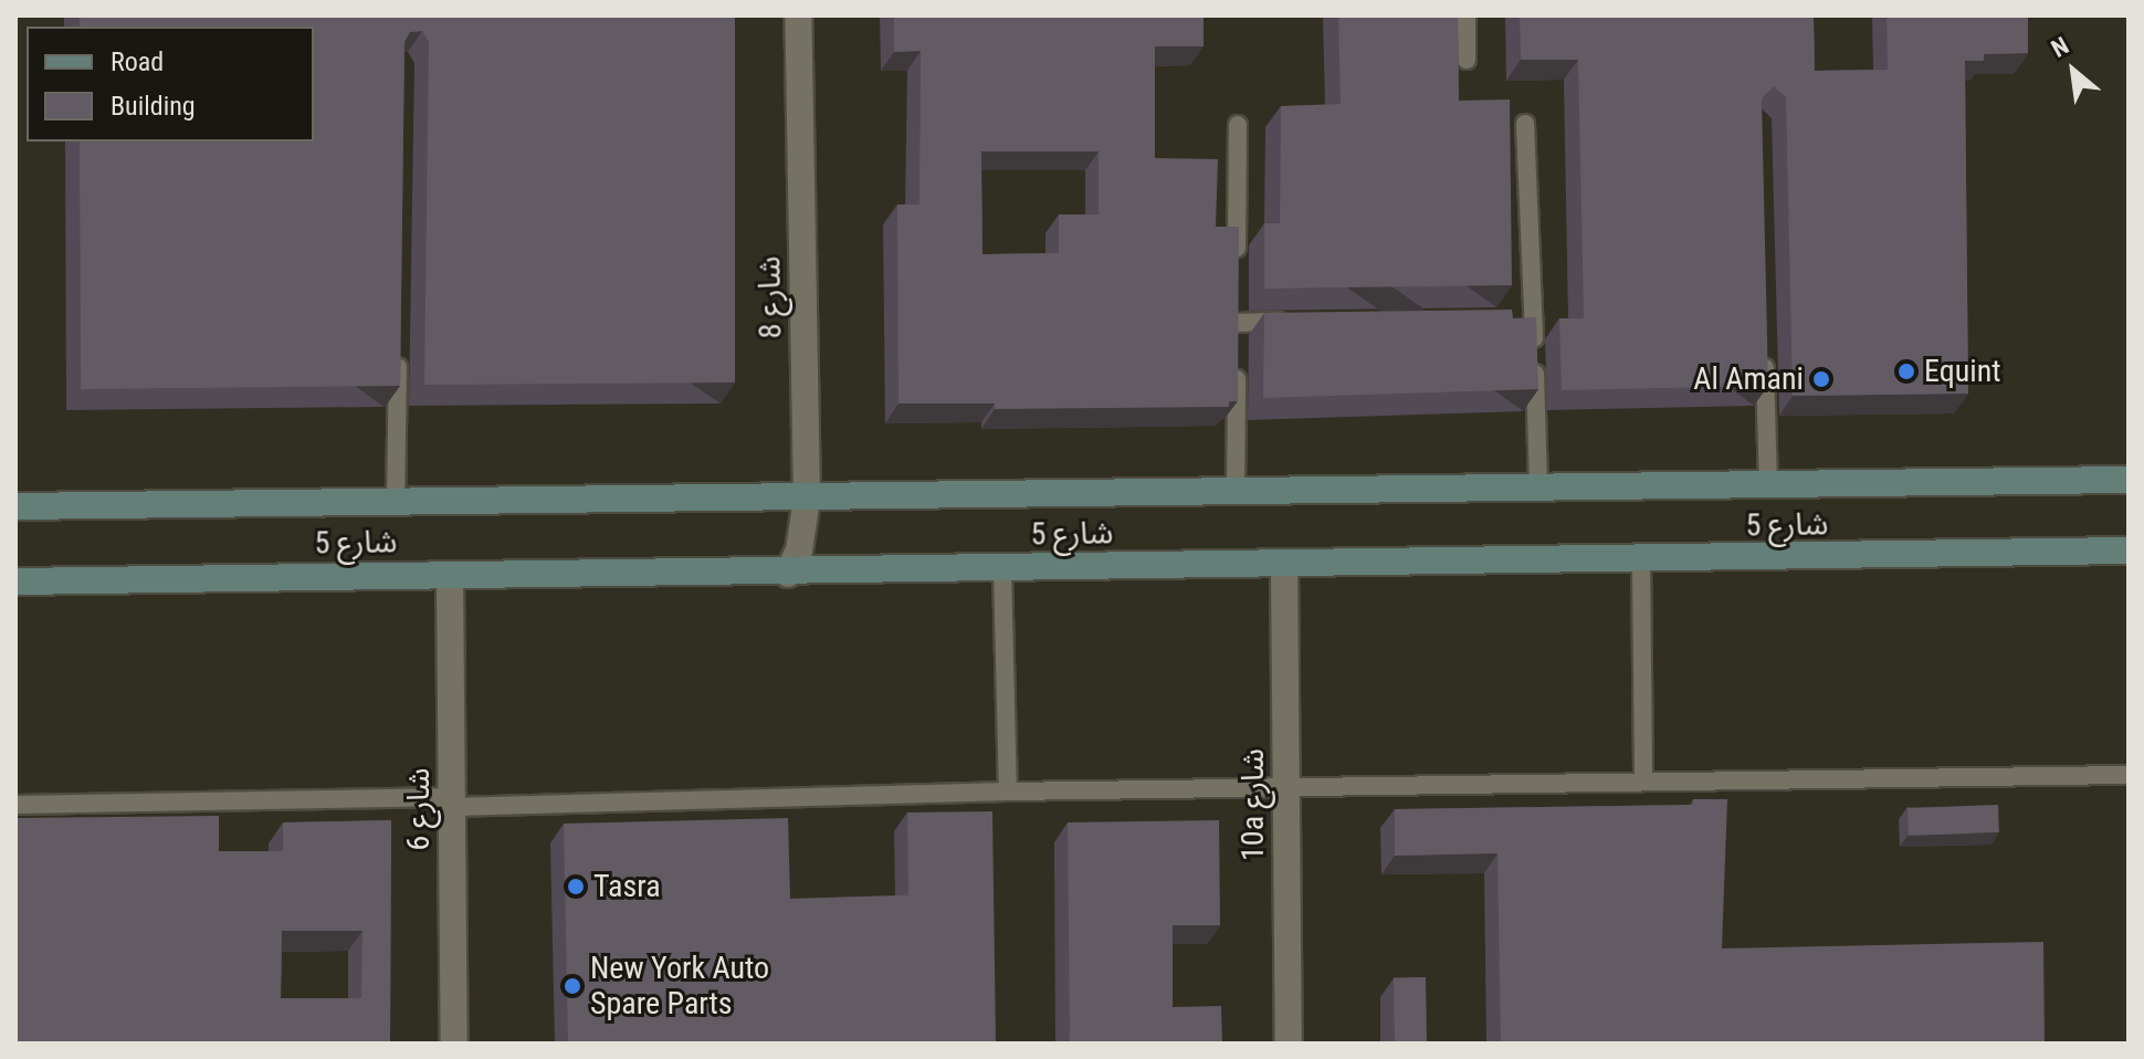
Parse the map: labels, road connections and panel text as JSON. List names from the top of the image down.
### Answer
{
  "streets": {
    "street": [
      "شارع 8",
      "شارع 5",
      "10a شارع",
      "شارع 6"
    ]
  },
  "crossings": [
    ["شارع 8", "شارع 5"],
    ["شارع 5", "10a شارع"],
    ["شارع 5", "شارع 6"]
  ],
  "places": [
    "Equint",
    "Al Amani",
    "Tasra",
    "New York Auto Spare Parts"
  ],
  "legend": ["Road", "Building"],
  "north": "top left"
}
